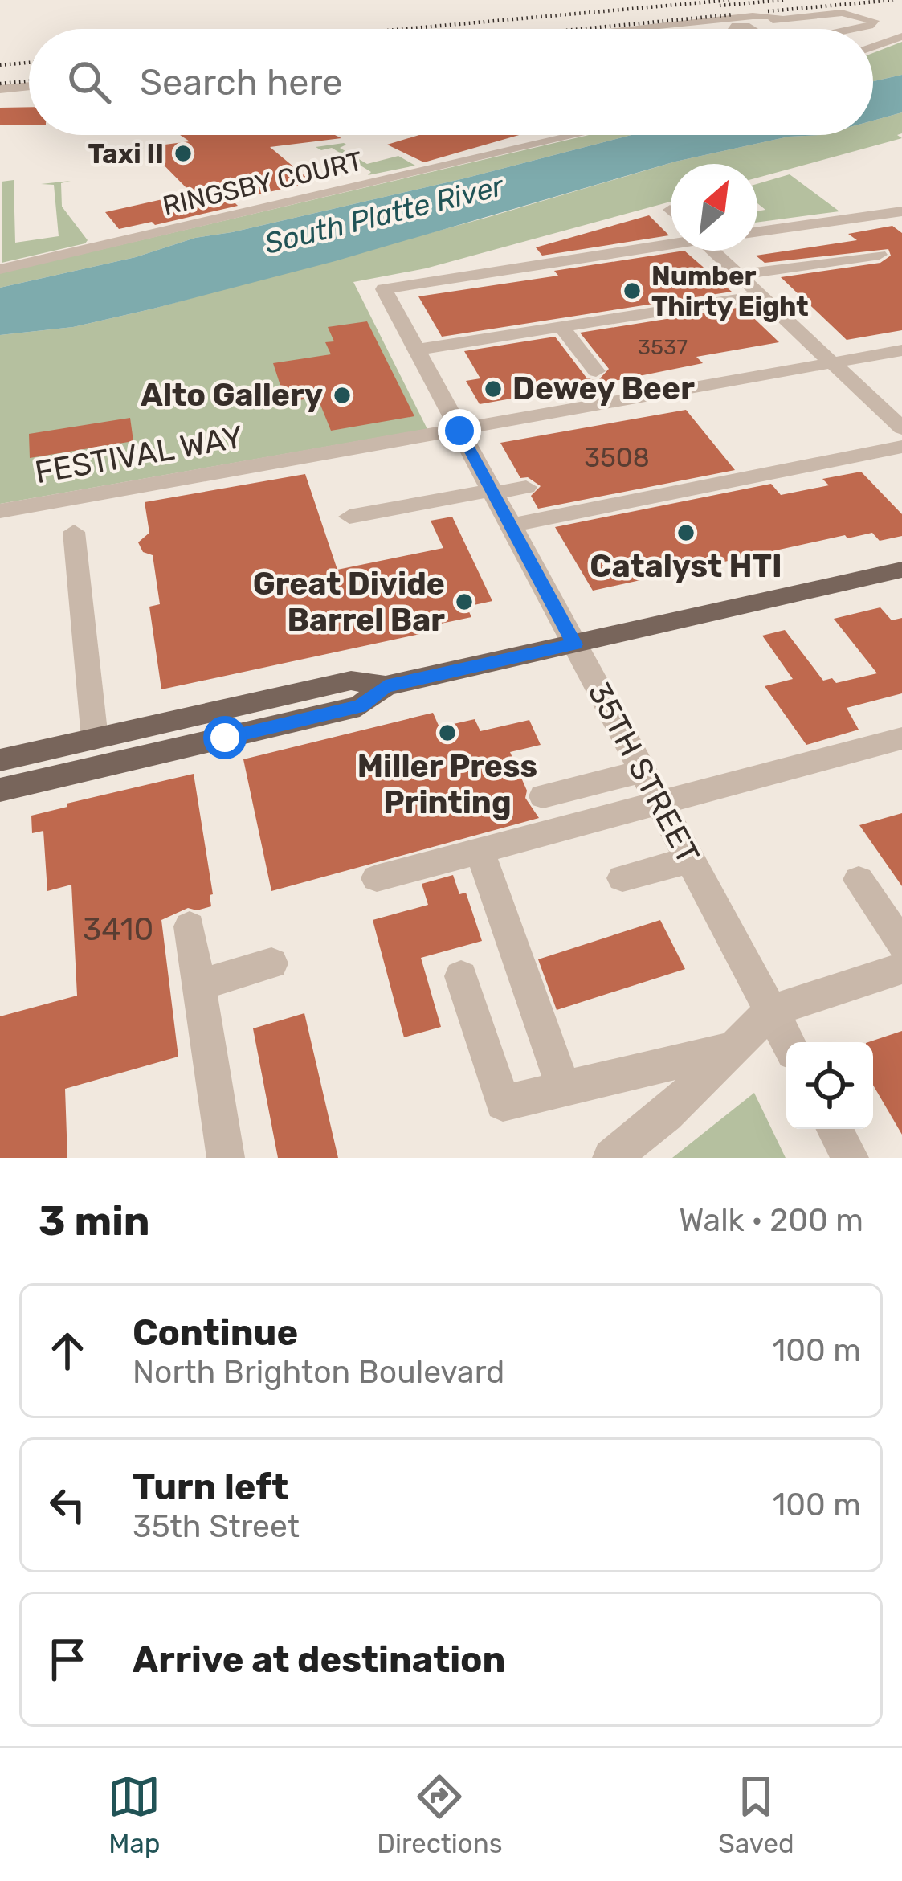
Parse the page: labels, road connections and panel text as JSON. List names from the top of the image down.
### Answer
{
  "streets": {
    "street": ["RINGSBY COURT", "FESTIVAL WAY", "35TH STREET"]
  },
  "crossings": [
    ["FESTIVAL WAY", "35TH STREET"]
  ],
  "water": ["South Platte River"],
  "places": [
    "Taxi II",
    "Number Thirty Eight",
    "Dewey Beer",
    "Alto Gallery",
    "Catalyst HTI",
    "Great Divide Barrel Bar",
    "Miller Press Printing"
  ],
  "house_numbers": ["3537", "3508", "3410"],
  "north": "top right",
  "page": {
    "search": "Search here",
    "heading": ["3 min", "Walk · 200 m"],
    "list": [
      ["Continue", "North Brighton Boulevard", "100 m"],
      ["Turn left", "35th Street", "100 m"],
      "Arrive at destination"
    ],
    "nav": ["Map", "Directions", "Saved"]
  }
}
